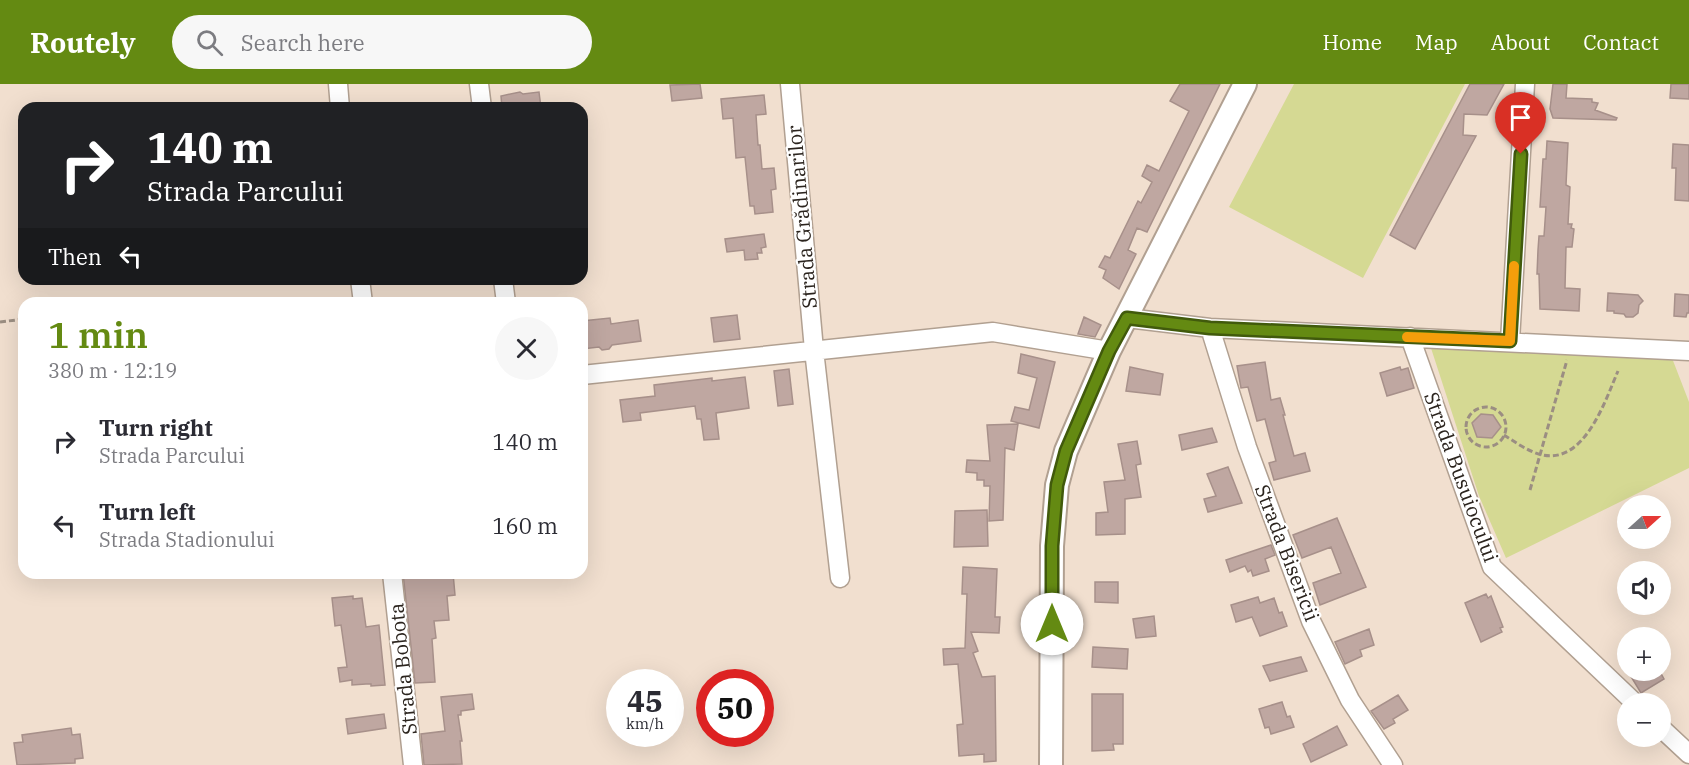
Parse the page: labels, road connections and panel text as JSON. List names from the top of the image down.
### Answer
{
  "streets": {
    "street": [
      "Strada Grădinarilor",
      "Strada Busuiocului",
      "Strada Bisericii",
      "Strada Bobota"
    ]
  },
  "north": "right",
  "page": {
    "header": "Routely",
    "search": "Search here",
    "nav": [
      "Home",
      "Map",
      "About",
      "Contact"
    ],
    "turn": ["140 m", "Strada Parcului"],
    "then": "Then",
    "heading": ["1 min", "380 m · 12:19"],
    "list": [
      {
        "name": "Turn right",
        "note": "Strada Parcului",
        "value": "140 m"
      },
      {
        "name": "Turn left",
        "note": "Strada Stadionului",
        "value": "160 m"
      }
    ],
    "map_buttons": ["+", "−"],
    "speed": "45 km/h",
    "limit": "50"
  }
}
